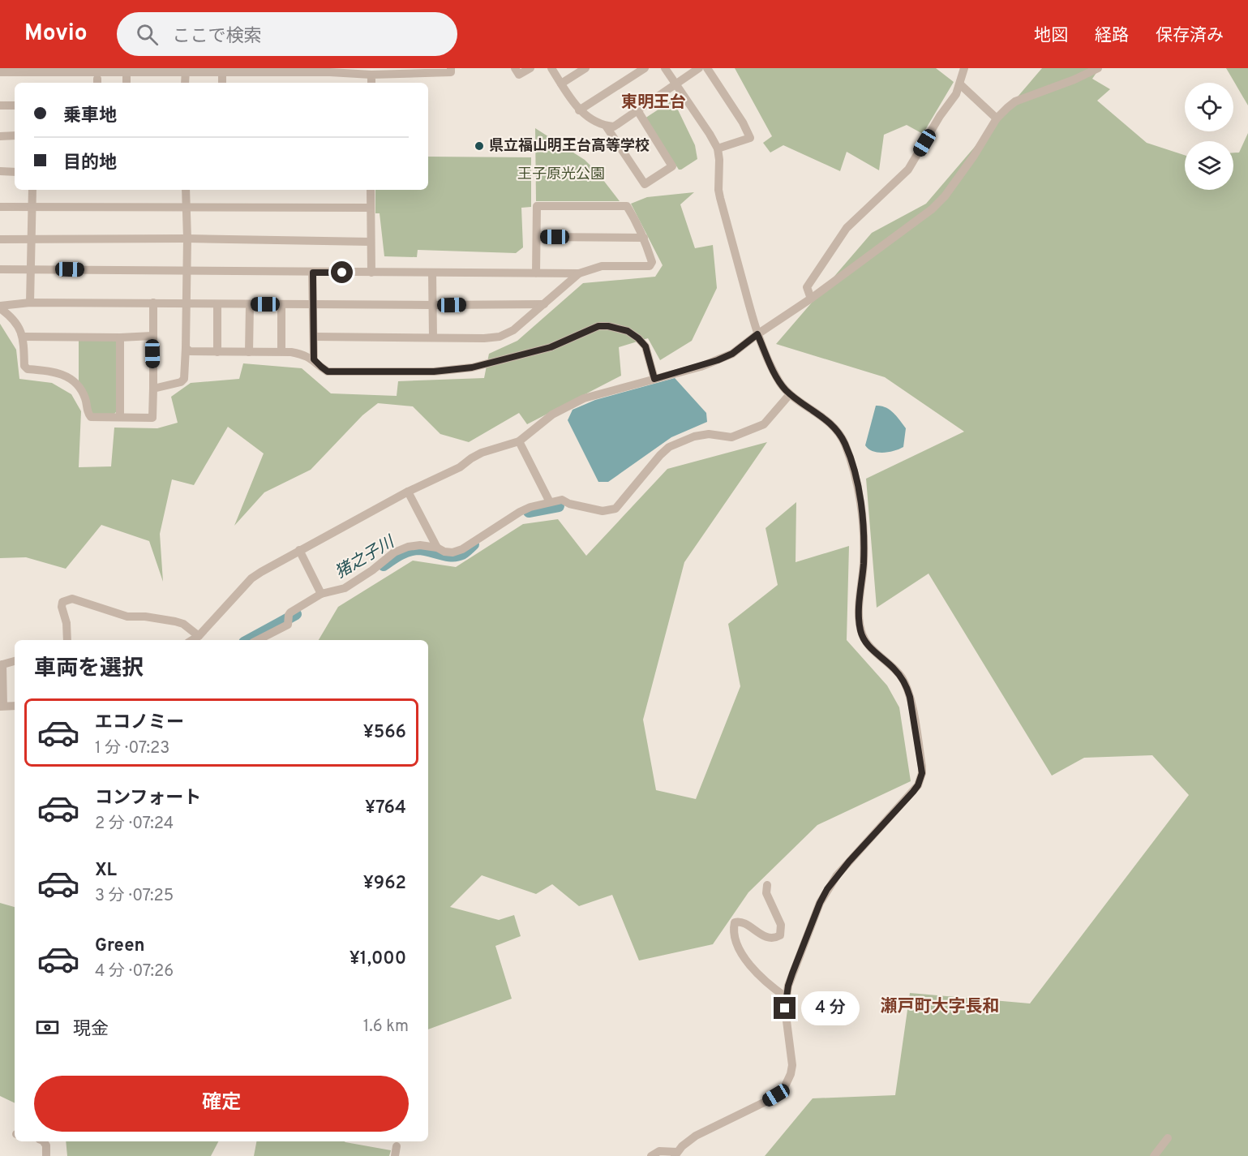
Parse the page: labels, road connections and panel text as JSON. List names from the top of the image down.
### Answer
{
  "districts": ["東明王台", "瀬戸町大字長和"],
  "water": ["猪之子川"],
  "parks": ["王子原光公園"],
  "places": ["県立福山明王台高等学校"],
  "page": {
    "header": "Movio",
    "search": "ここで検索",
    "nav": ["地図", "経路", "保存済み"],
    "banner": ["乗車地", "目的地"],
    "heading": "車両を選択",
    "list": [
      {
        "name": "エコノミー",
        "note": "1 分 · 07:23",
        "value": "¥566"
      },
      {
        "name": "コンフォート",
        "note": "2 分 · 07:24",
        "value": "¥764"
      },
      {
        "name": "XL",
        "note": "3 分 · 07:25",
        "value": "¥962"
      },
      {
        "name": "Green",
        "note": "4 分 · 07:26",
        "value": "¥1,000"
      }
    ],
    "bubble": "4 分",
    "pay": ["現金", "1.6 km"],
    "buttons": "確定"
  }
}
